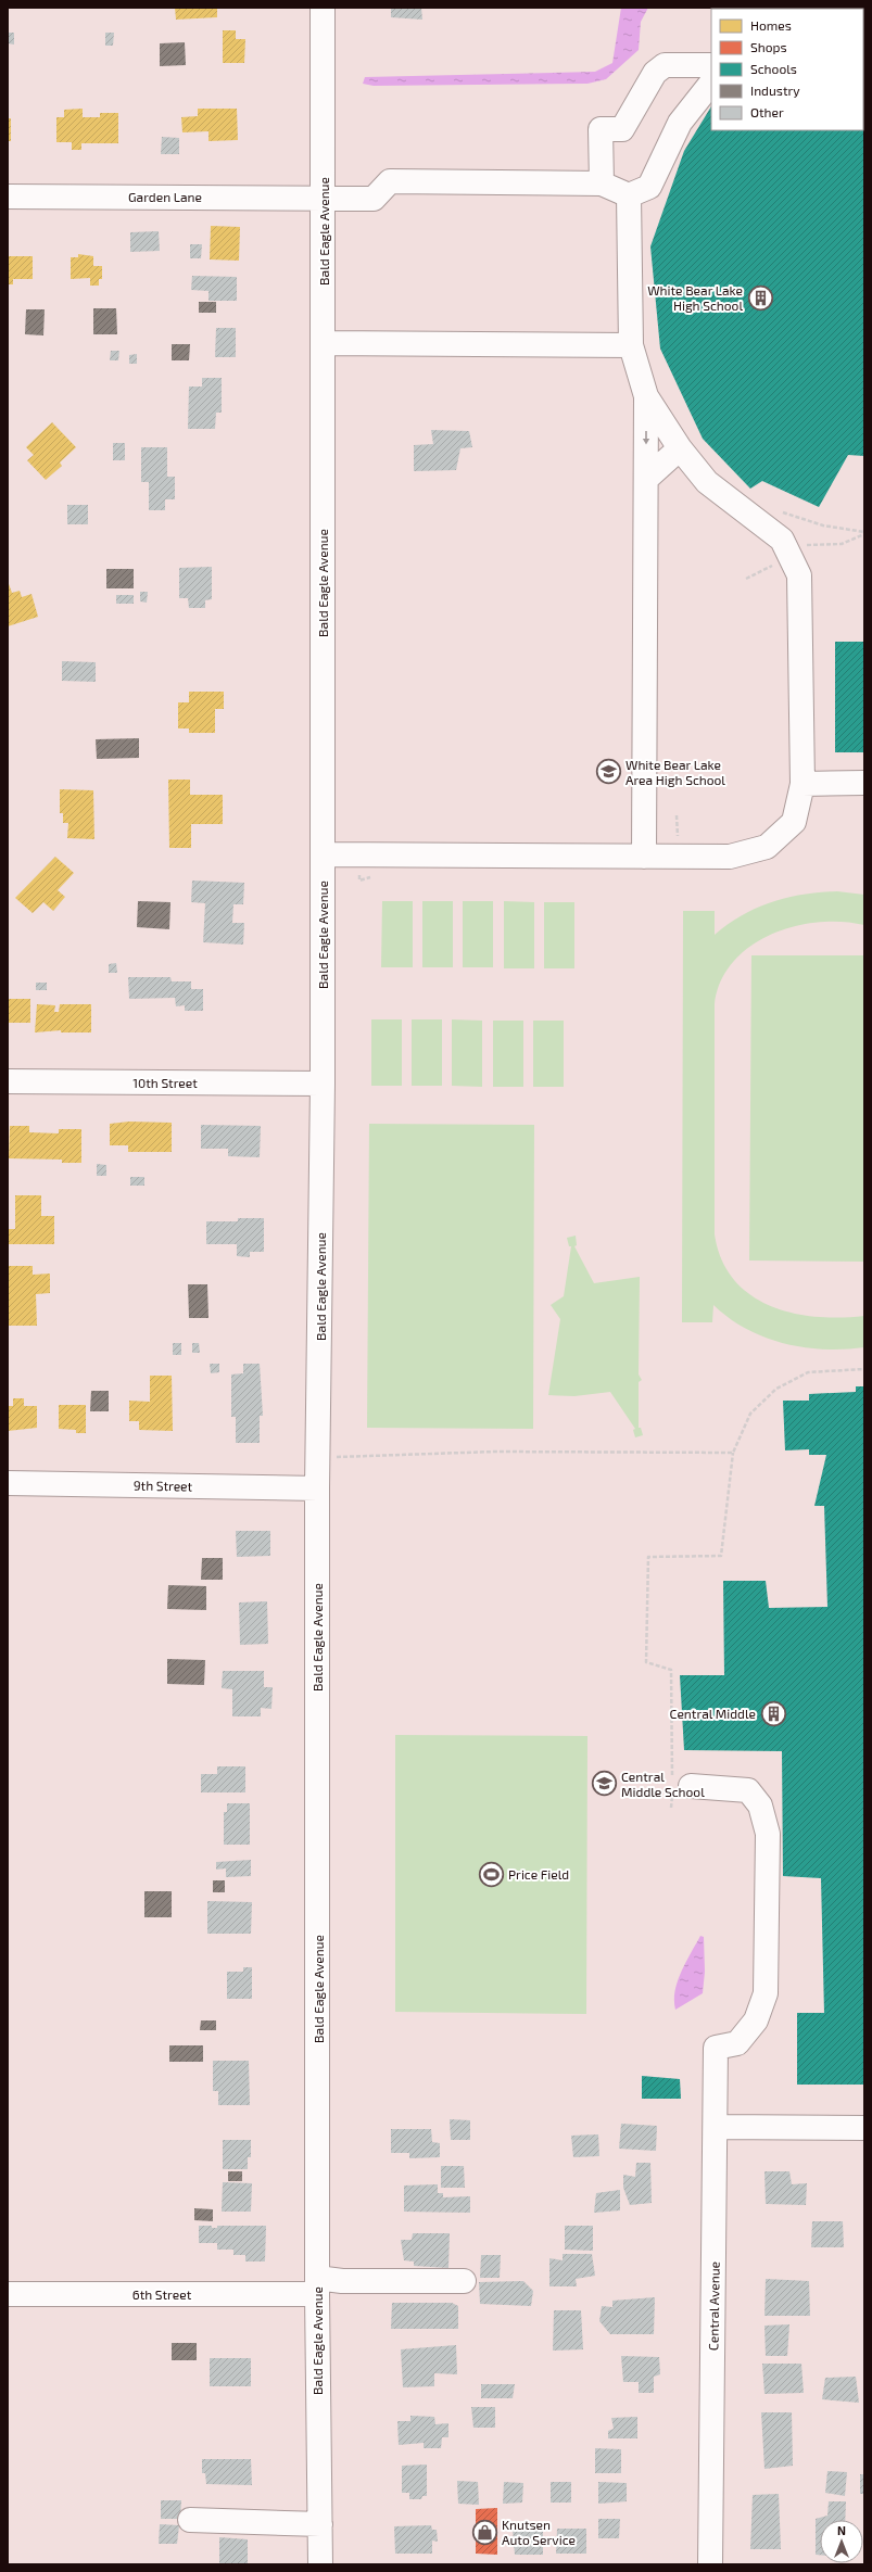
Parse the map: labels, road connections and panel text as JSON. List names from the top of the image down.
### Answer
{
  "streets": {
    "street": [
      "Garden Lane",
      "Bald Eagle Avenue",
      "10th Street",
      "9th Street",
      "6th Street",
      "Central Avenue"
    ]
  },
  "crossings": [
    ["Garden Lane", "Bald Eagle Avenue"],
    ["Bald Eagle Avenue", "10th Street"],
    ["Bald Eagle Avenue", "9th Street"],
    ["Bald Eagle Avenue", "6th Street"]
  ],
  "places": {
    "building": ["White Bear Lake High School", "Central Middle"],
    "school or university": ["White Bear Lake Area High School", "Central Middle School"],
    "sports": ["Price Field"],
    "shop": ["Knutsen Auto Service"]
  },
  "legend": [
    "Homes",
    "Shops",
    "Schools",
    "Industry",
    "Other"
  ],
  "north": "top"
}
